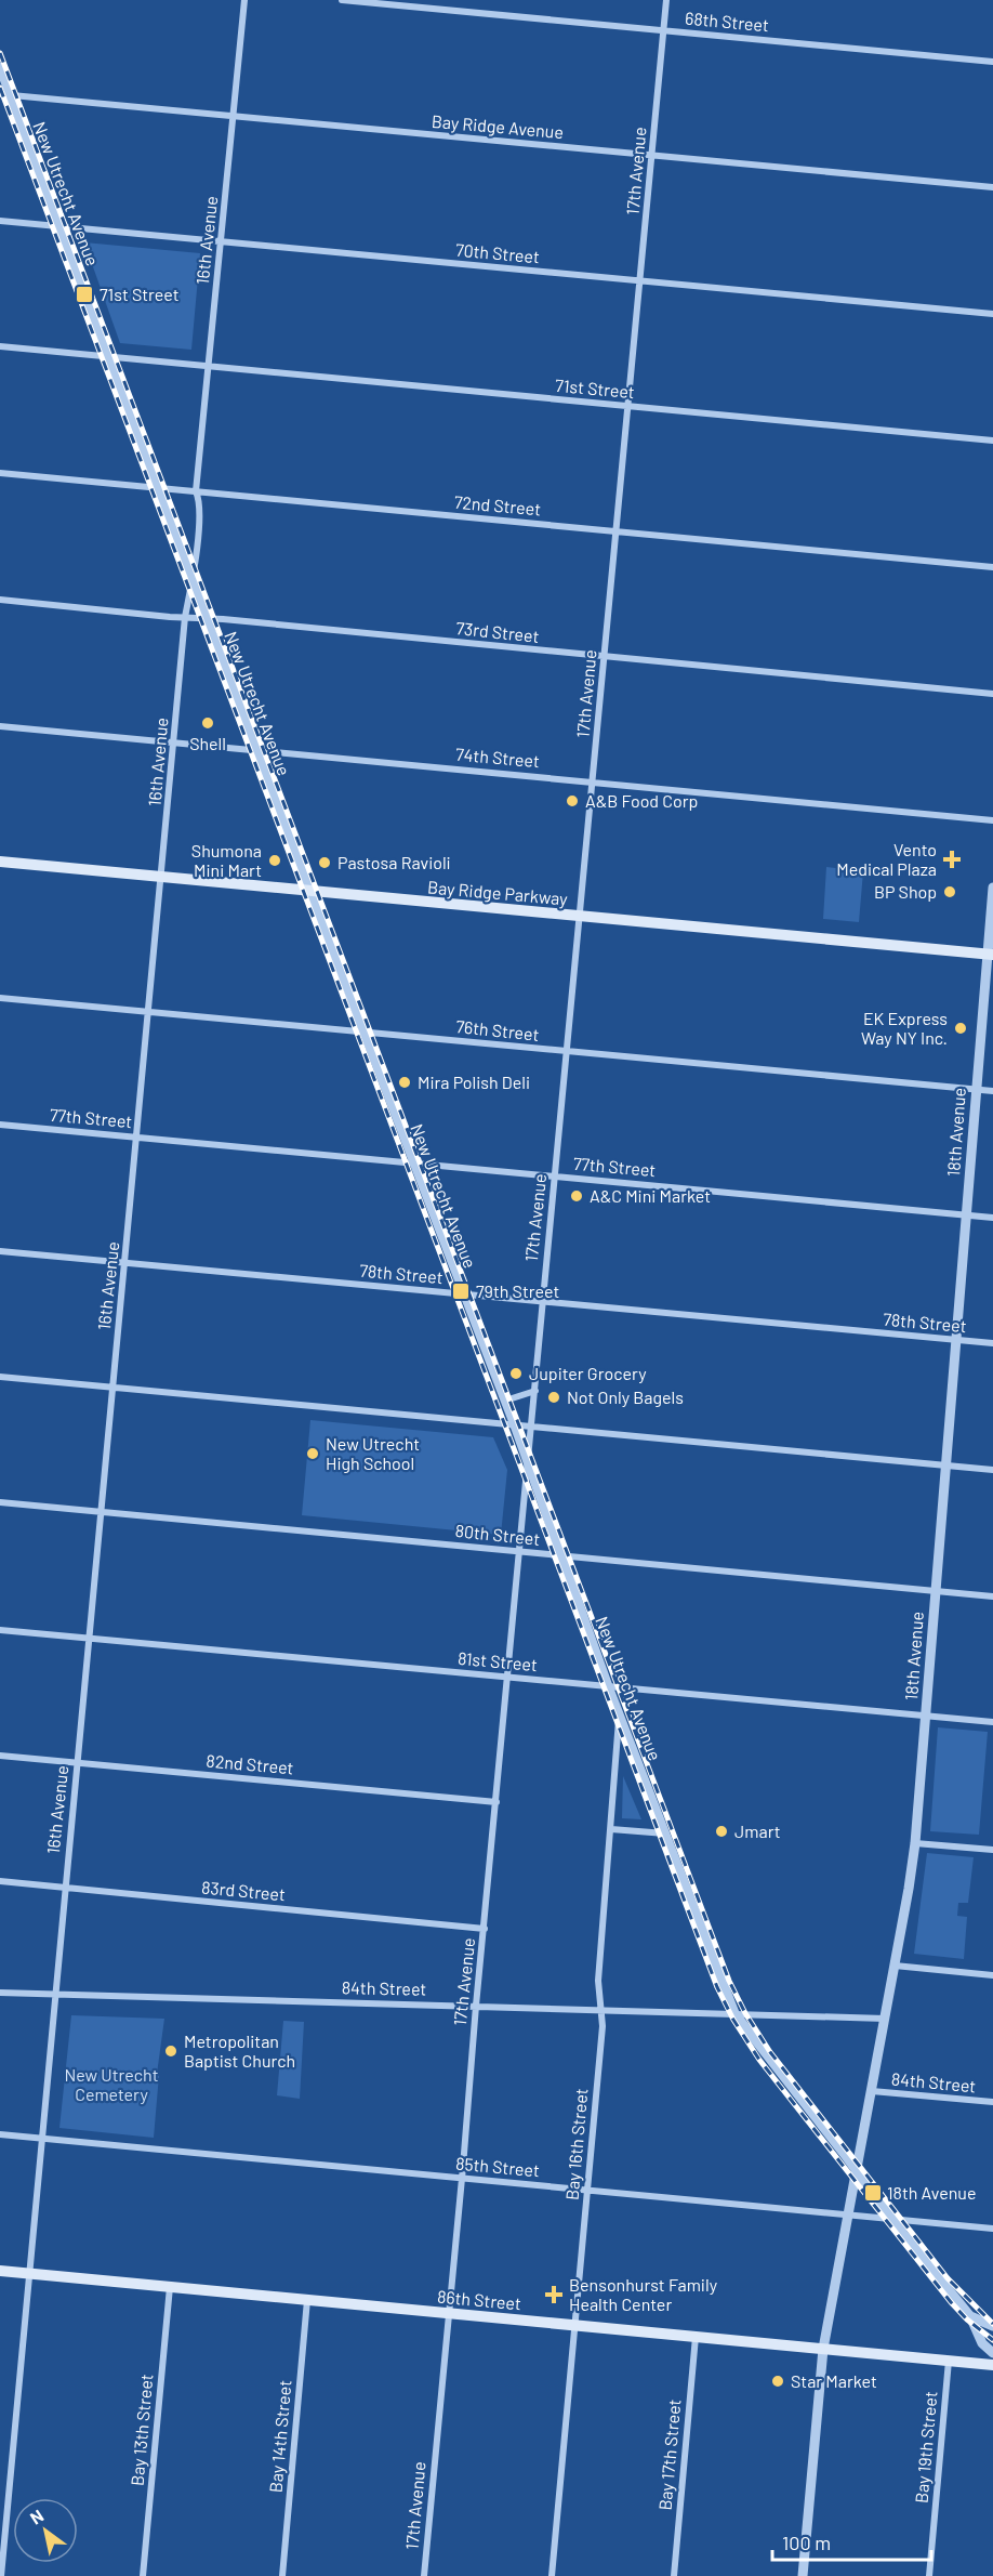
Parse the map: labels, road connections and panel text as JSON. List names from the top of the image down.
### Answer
{
  "streets": {
    "main road": ["Bay Ridge Parkway", "86th Street"],
    "street": [
      "68th Street",
      "Bay Ridge Avenue",
      "17th Avenue",
      "New Utrecht Avenue",
      "16th Avenue",
      "70th Street",
      "71st Street",
      "72nd Street",
      "73rd Street",
      "74th Street",
      "76th Street",
      "77th Street",
      "18th Avenue",
      "78th Street",
      "80th Street",
      "81st Street",
      "82nd Street",
      "83rd Street",
      "84th Street",
      "Bay 16th Street",
      "85th Street",
      "Bay 13th Street",
      "Bay 14th Street",
      "Bay 19th Street",
      "Bay 17th Street"
    ]
  },
  "crossings": [
    ["68th Street", "17th Avenue"],
    ["Bay Ridge Avenue", "17th Avenue"],
    ["Bay Ridge Avenue", "New Utrecht Avenue"],
    ["Bay Ridge Avenue", "16th Avenue"],
    ["17th Avenue", "New Utrecht Avenue"],
    ["17th Avenue", "70th Street"],
    ["17th Avenue", "71st Street"],
    ["17th Avenue", "72nd Street"],
    ["17th Avenue", "73rd Street"],
    ["17th Avenue", "74th Street"],
    ["17th Avenue", "Bay Ridge Parkway"],
    ["17th Avenue", "76th Street"],
    ["17th Avenue", "77th Street"],
    ["17th Avenue", "78th Street"],
    ["17th Avenue", "80th Street"],
    ["17th Avenue", "81st Street"],
    ["17th Avenue", "82nd Street"],
    ["17th Avenue", "83rd Street"],
    ["17th Avenue", "84th Street"],
    ["17th Avenue", "85th Street"],
    ["17th Avenue", "86th Street"],
    ["New Utrecht Avenue", "16th Avenue"],
    ["New Utrecht Avenue", "70th Street"],
    ["New Utrecht Avenue", "71st Street"],
    ["New Utrecht Avenue", "72nd Street"],
    ["New Utrecht Avenue", "73rd Street"],
    ["New Utrecht Avenue", "74th Street"],
    ["New Utrecht Avenue", "Bay Ridge Parkway"],
    ["New Utrecht Avenue", "76th Street"],
    ["New Utrecht Avenue", "77th Street"],
    ["New Utrecht Avenue", "18th Avenue"],
    ["New Utrecht Avenue", "78th Street"],
    ["New Utrecht Avenue", "80th Street"],
    ["New Utrecht Avenue", "81st Street"],
    ["New Utrecht Avenue", "84th Street"],
    ["New Utrecht Avenue", "Bay 16th Street"],
    ["New Utrecht Avenue", "85th Street"],
    ["16th Avenue", "70th Street"],
    ["16th Avenue", "71st Street"],
    ["16th Avenue", "72nd Street"],
    ["16th Avenue", "73rd Street"],
    ["16th Avenue", "74th Street"],
    ["16th Avenue", "Bay Ridge Parkway"],
    ["16th Avenue", "76th Street"],
    ["16th Avenue", "77th Street"],
    ["16th Avenue", "78th Street"],
    ["16th Avenue", "80th Street"],
    ["16th Avenue", "81st Street"],
    ["16th Avenue", "82nd Street"],
    ["16th Avenue", "83rd Street"],
    ["16th Avenue", "84th Street"],
    ["16th Avenue", "85th Street"],
    ["16th Avenue", "86th Street"],
    ["Bay Ridge Parkway", "18th Avenue"],
    ["76th Street", "18th Avenue"],
    ["77th Street", "18th Avenue"],
    ["18th Avenue", "78th Street"],
    ["18th Avenue", "80th Street"],
    ["18th Avenue", "81st Street"],
    ["18th Avenue", "84th Street"],
    ["18th Avenue", "85th Street"],
    ["18th Avenue", "86th Street"],
    ["84th Street", "Bay 16th Street"],
    ["Bay 16th Street", "85th Street"],
    ["Bay 16th Street", "86th Street"],
    ["86th Street", "Bay 13th Street"],
    ["86th Street", "Bay 14th Street"],
    ["86th Street", "Bay 19th Street"],
    ["86th Street", "Bay 17th Street"]
  ],
  "parks": ["New Utrecht Cemetery"],
  "places": {
    "transit": ["71st Street", "79th Street", "18th Avenue"],
    "other": [
      "Shell",
      "A&B Food Corp",
      "Shumona Mini Mart",
      "Pastosa Ravioli",
      "BP Shop",
      "EK Express Way NY Inc.",
      "Mira Polish Deli",
      "A&C Mini Market",
      "Jupiter Grocery",
      "Not Only Bagels",
      "New Utrecht High School",
      "Jmart",
      "Metropolitan Baptist Church",
      "Star Market"
    ],
    "health": ["Vento Medical Plaza", "Bensonhurst Family Health Center"]
  },
  "scale_bar": "100 m",
  "north": "top left"
}
